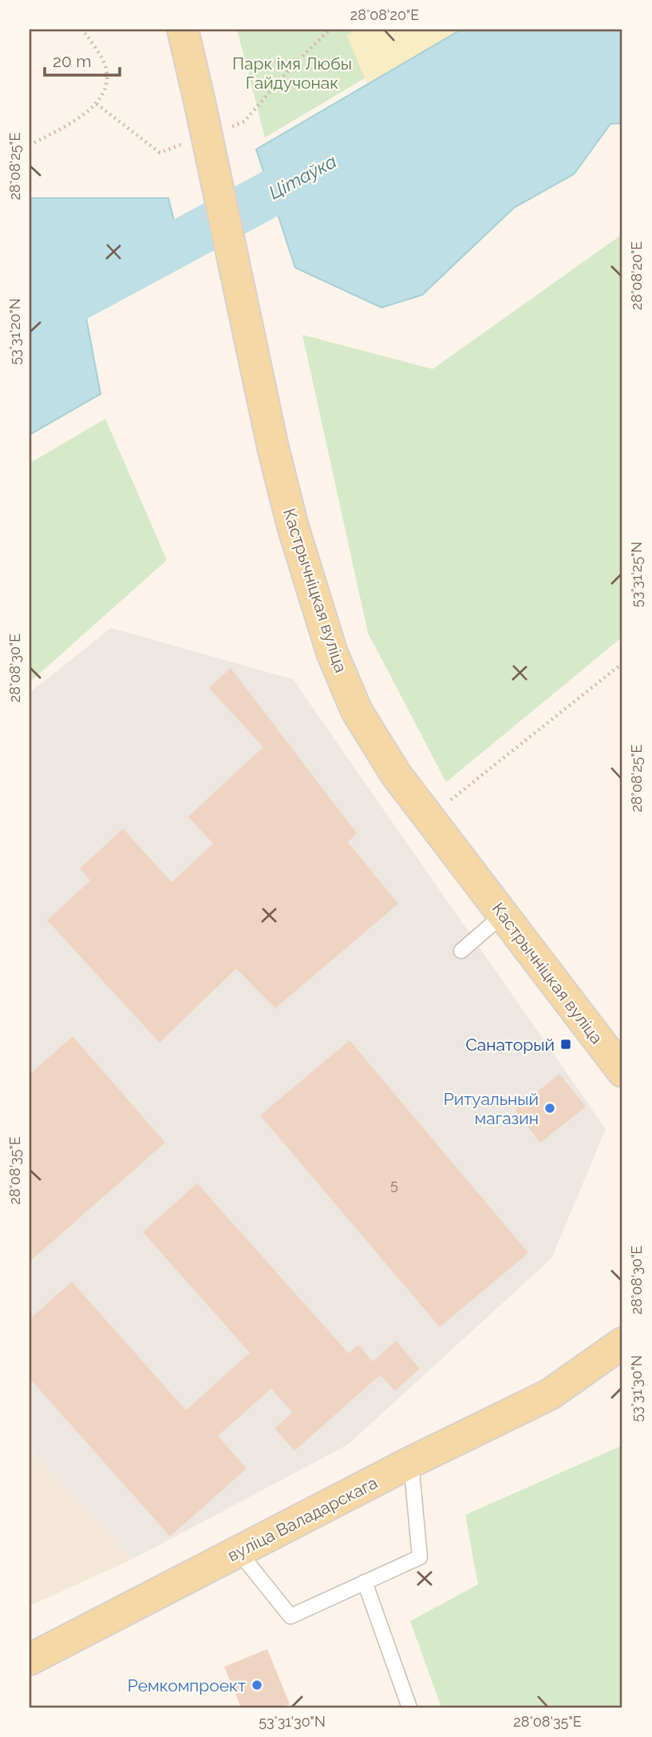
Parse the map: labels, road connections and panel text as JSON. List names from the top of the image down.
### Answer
{
  "streets": {
    "main road": ["Кастрычніцкая вуліца", "вуліца Валадарскага"]
  },
  "water": ["Цітаўка"],
  "parks": ["Парк імя Любы Гайдучонак"],
  "places": {
    "transit": ["Санаторый"],
    "other": ["Ритуальный магазин", "Ремкомпроект"]
  },
  "house_numbers": ["5"],
  "scale_bar": "20 m",
  "coordinates": [
    "28°08'20\"E",
    "28°08'25\"E",
    "53°31'20\"N",
    "53°31'25\"N",
    "28°08'30\"E",
    "28°08'35\"E",
    "53°31'30\"N"
  ]
}
